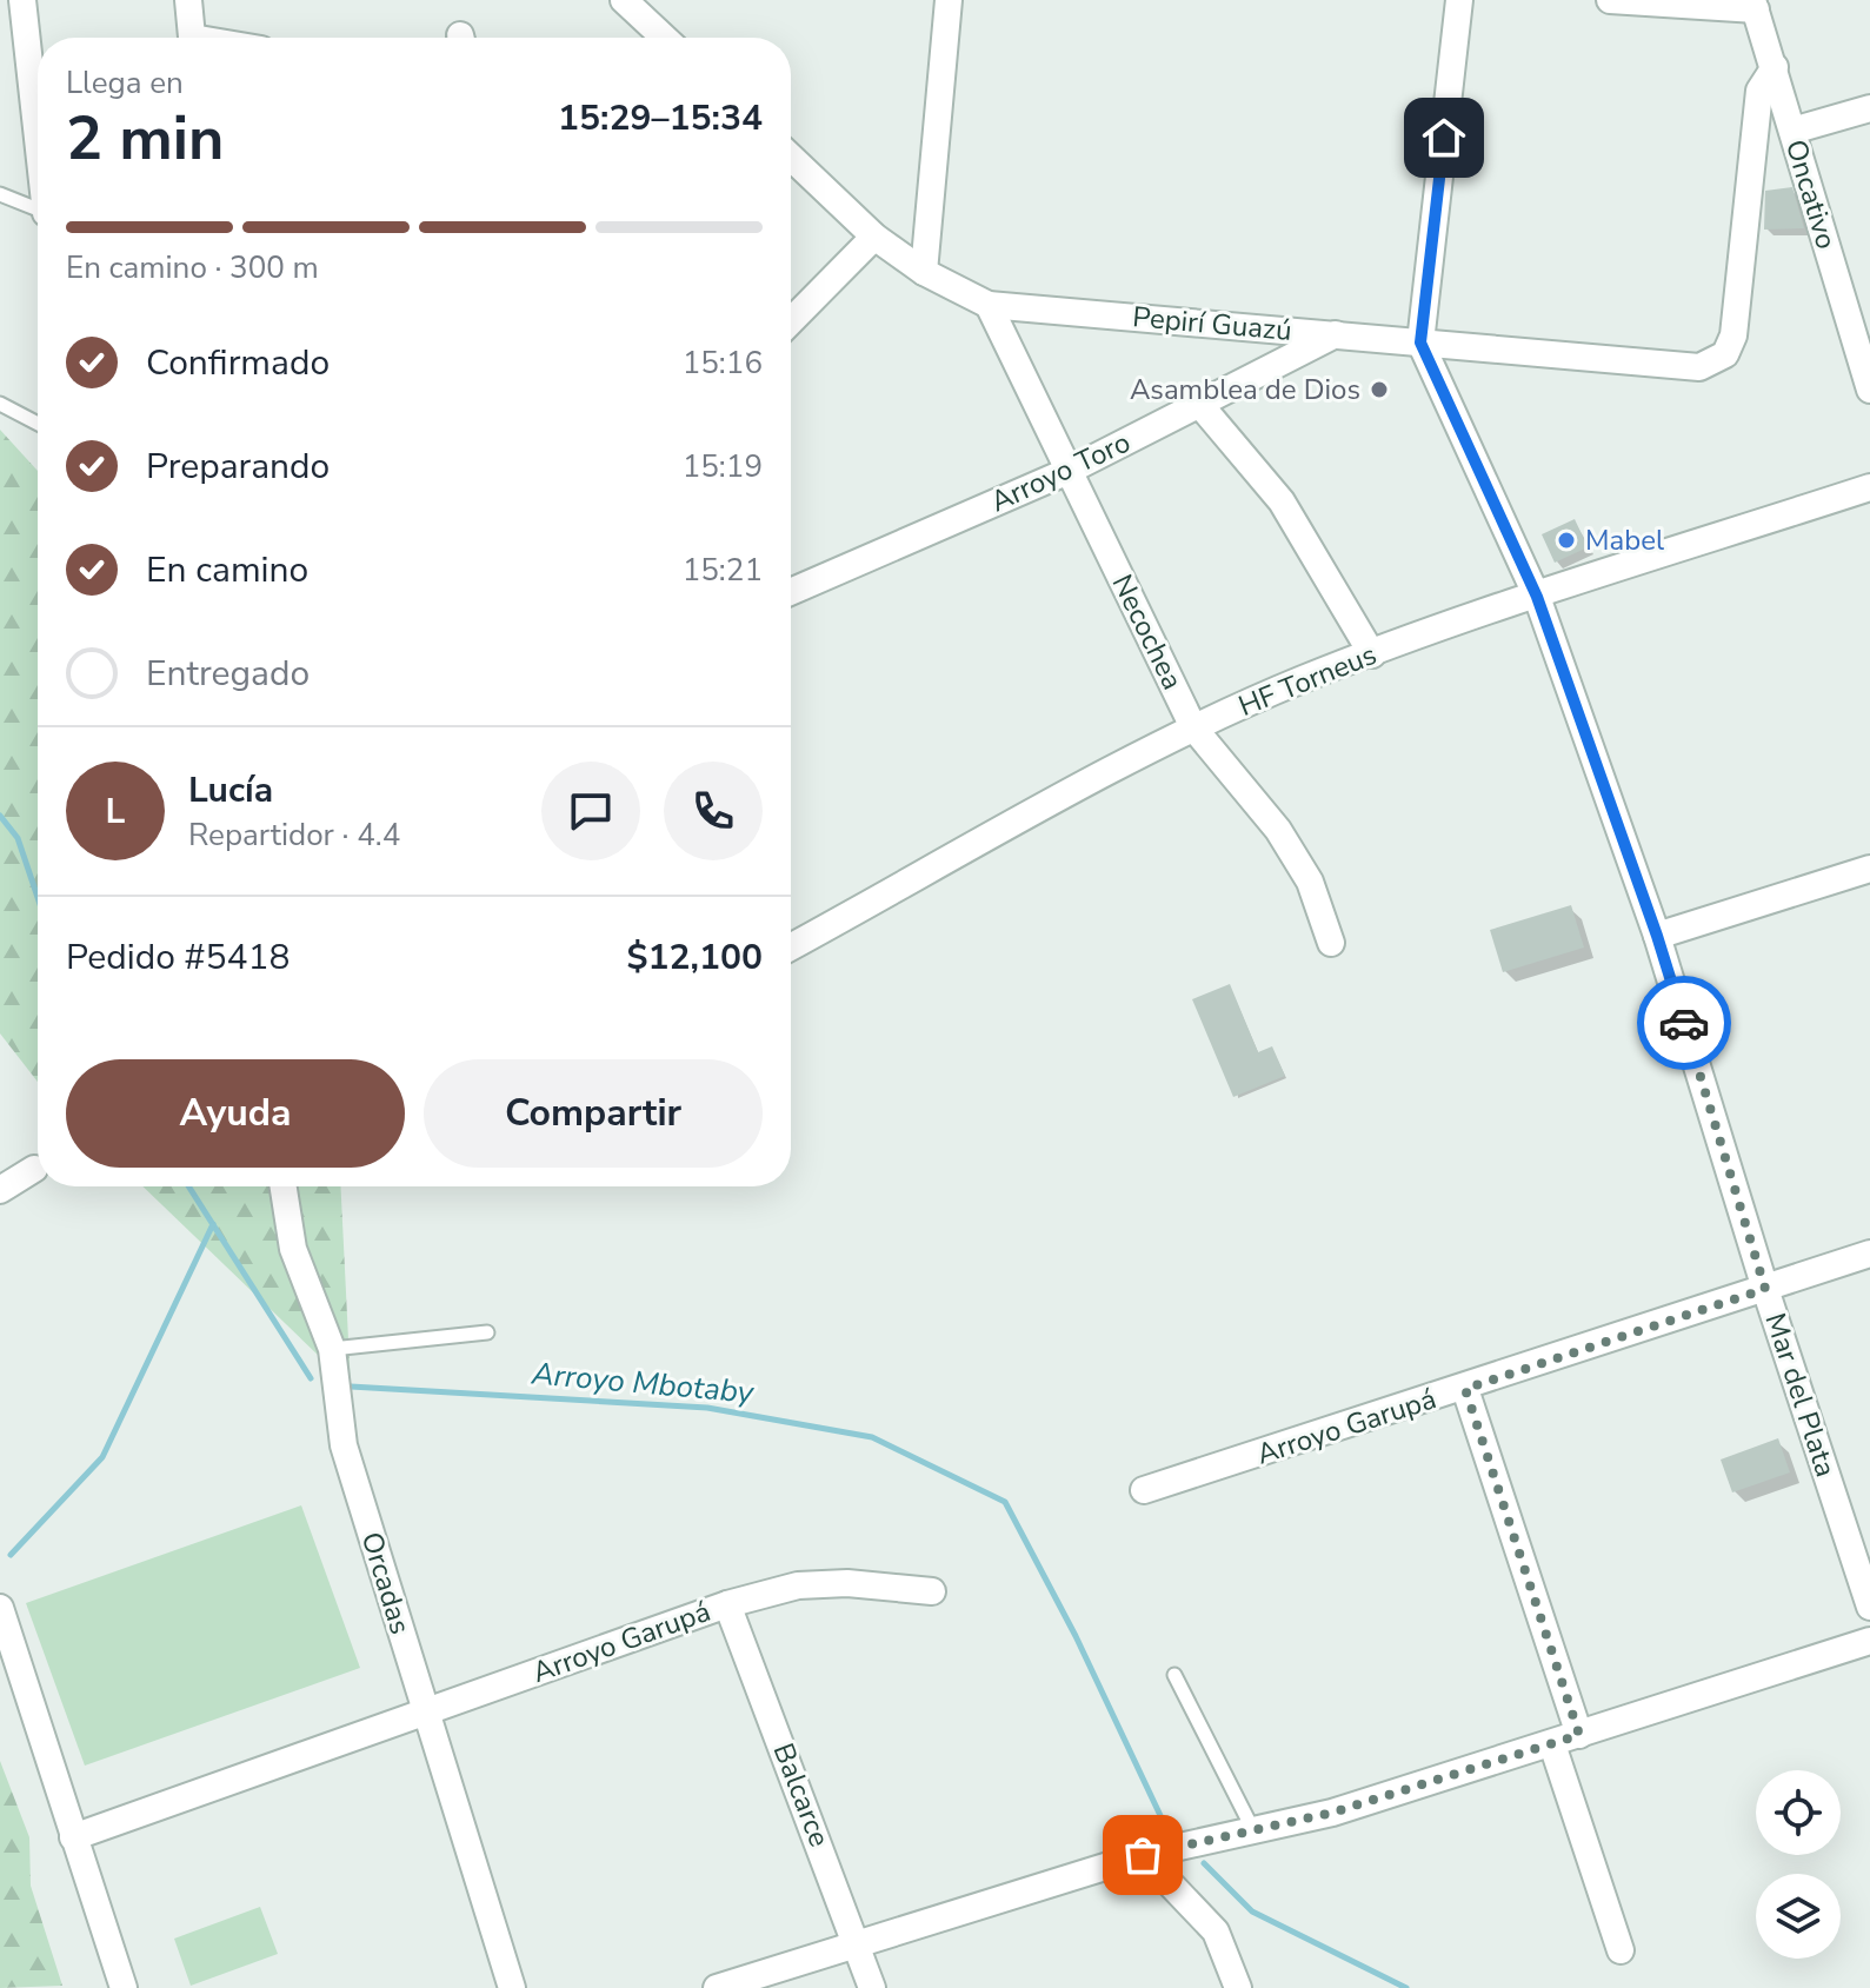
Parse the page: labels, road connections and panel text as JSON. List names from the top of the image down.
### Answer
{
  "streets": {
    "street": [
      "Oncativo",
      "Pepirí Guazú",
      "Arroyo Toro",
      "Necochea",
      "HF Torneus",
      "Mar del Plata",
      "Arroyo Garupá",
      "Orcadas",
      "Balcarce"
    ]
  },
  "crossings": [
    ["Oncativo", "Pepirí Guazú"],
    ["Pepirí Guazú", "Arroyo Toro"],
    ["Pepirí Guazú", "Necochea"],
    ["Pepirí Guazú", "Mar del Plata"],
    ["Arroyo Toro", "Necochea"],
    ["Necochea", "HF Torneus"],
    ["HF Torneus", "Mar del Plata"],
    ["Mar del Plata", "Arroyo Garupá"],
    ["Arroyo Garupá", "Orcadas"],
    ["Arroyo Garupá", "Balcarce"]
  ],
  "water": ["Arroyo Mbotaby"],
  "places": ["Asamblea de Dios", "Mabel"],
  "page": {
    "heading": ["2 min", "Llega en", "15:29–15:34"],
    "panel": [
      "Lucía",
      "Repartidor · 4.4",
      "Pedido #5418",
      "$12,100"
    ],
    "bar": "En camino · 300 m",
    "list": [
      ["Confirmado", "15:16"],
      ["Preparando", "15:19"],
      ["En camino", "15:21"],
      "Entregado"
    ],
    "round": "L",
    "buttons": ["Ayuda", "Compartir"]
  }
}
